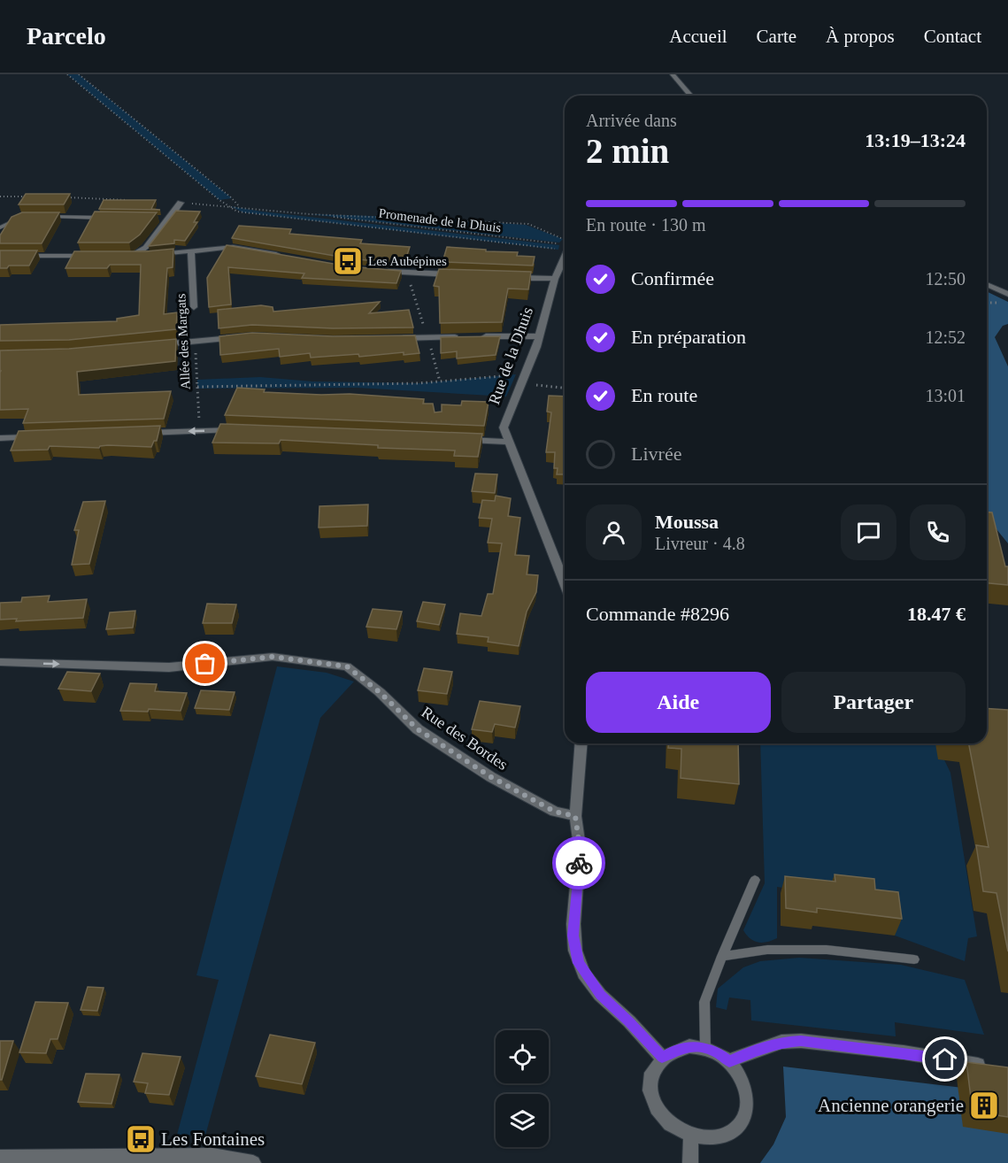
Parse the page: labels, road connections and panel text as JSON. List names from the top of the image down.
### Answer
{
  "streets": {
    "street": ["Allée des Margats", "Rue de la Dhuis", "Rue des Bordes"],
    "path": ["Promenade de la Dhuis"]
  },
  "one_way": ["Rue des Bordes"],
  "places": {
    "bus stop": ["Les Aubépines", "Les Fontaines"],
    "building": ["Ancienne orangerie"]
  },
  "page": {
    "header": "Parcelo",
    "nav": [
      "Accueil",
      "Carte",
      "À propos",
      "Contact"
    ],
    "heading": ["2 min", "Arrivée dans", "13:19–13:24"],
    "panel": [
      "Moussa",
      "Livreur · 4.8",
      "Commande #8296",
      "18.47 €"
    ],
    "bar": "En route · 130 m",
    "list": [
      ["Confirmée", "12:50"],
      ["En préparation", "12:52"],
      ["En route", "13:01"],
      "Livrée"
    ],
    "buttons": ["Aide", "Partager"]
  }
}
